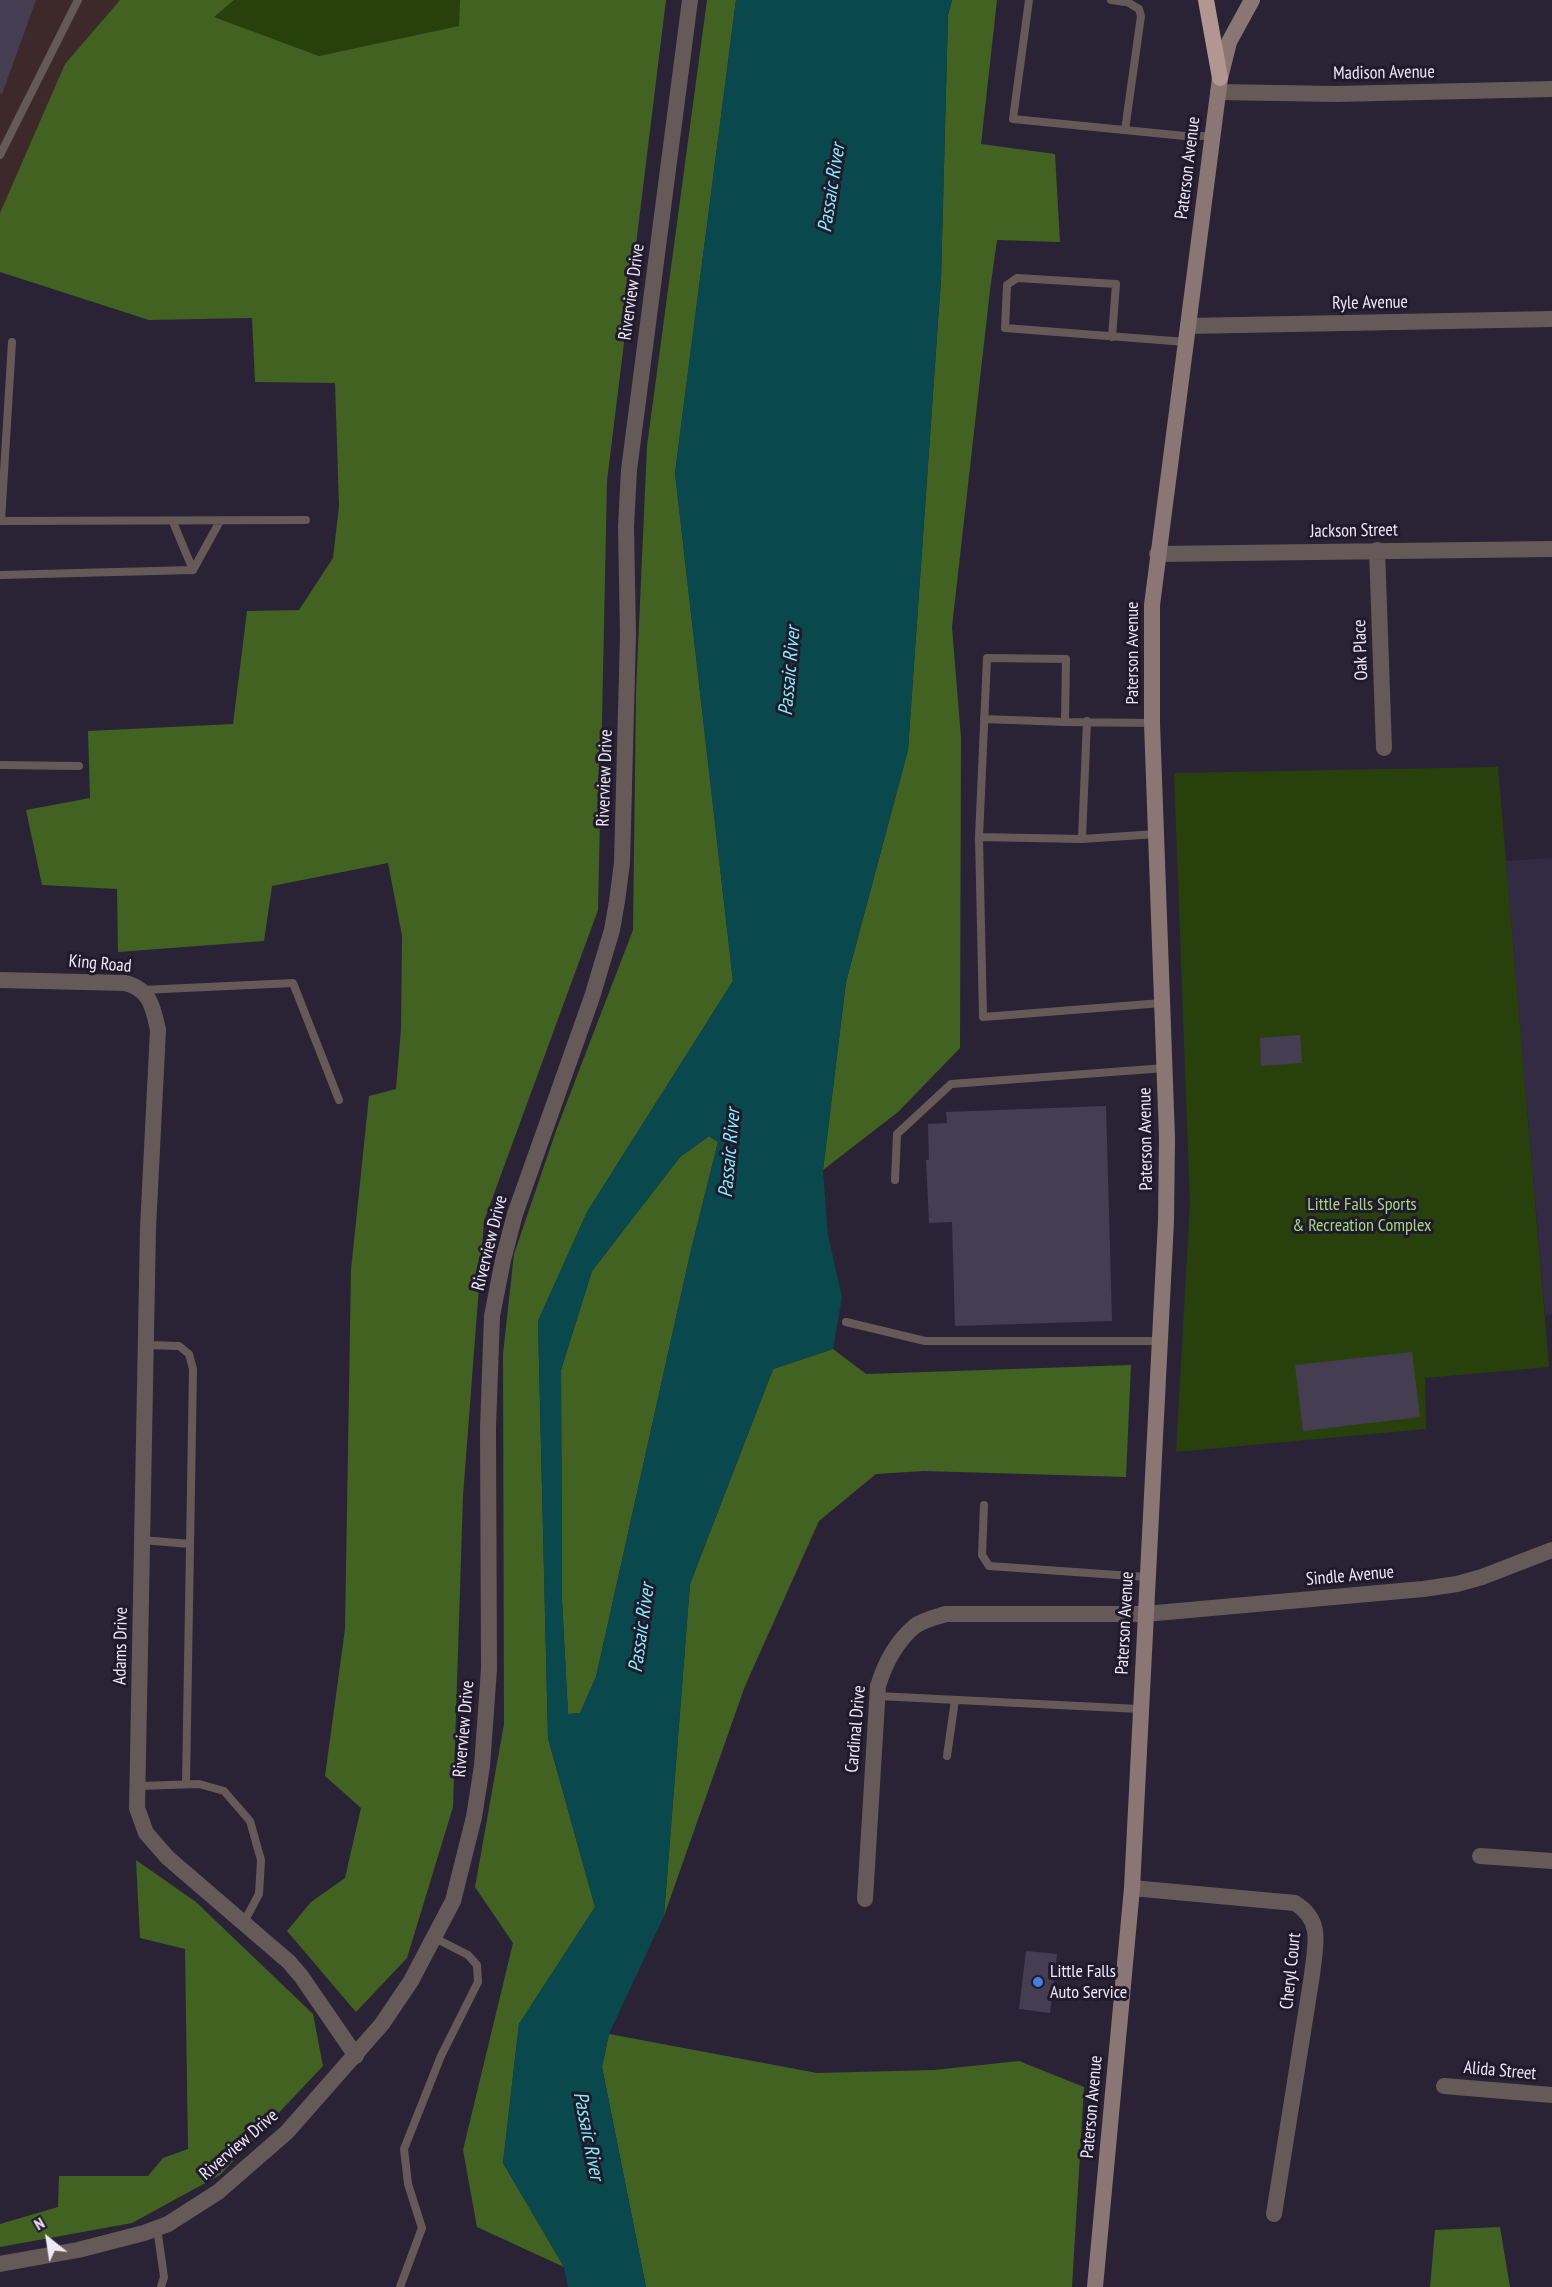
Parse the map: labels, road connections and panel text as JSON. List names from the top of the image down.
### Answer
{
  "streets": {
    "main road": ["Paterson Avenue"],
    "street": [
      "Madison Avenue",
      "Riverview Drive",
      "Ryle Avenue",
      "Jackson Street",
      "Oak Place",
      "King Road",
      "Sindle Avenue",
      "Adams Drive",
      "Cardinal Drive",
      "Cheryl Court",
      "Alida Street"
    ]
  },
  "crossings": [
    ["Madison Avenue", "Paterson Avenue"],
    ["Paterson Avenue", "Ryle Avenue"],
    ["Paterson Avenue", "Jackson Street"],
    ["Paterson Avenue", "Sindle Avenue"],
    ["Paterson Avenue", "Cardinal Drive"],
    ["Paterson Avenue", "Cheryl Court"],
    ["Riverview Drive", "Adams Drive"],
    ["Jackson Street", "Oak Place"],
    ["King Road", "Adams Drive"],
    ["Sindle Avenue", "Cardinal Drive"]
  ],
  "water": ["Passaic River"],
  "parks": ["Little Falls Sports & Recreation Complex"],
  "places": ["Little Falls Auto Service"],
  "north": "top left"
}
